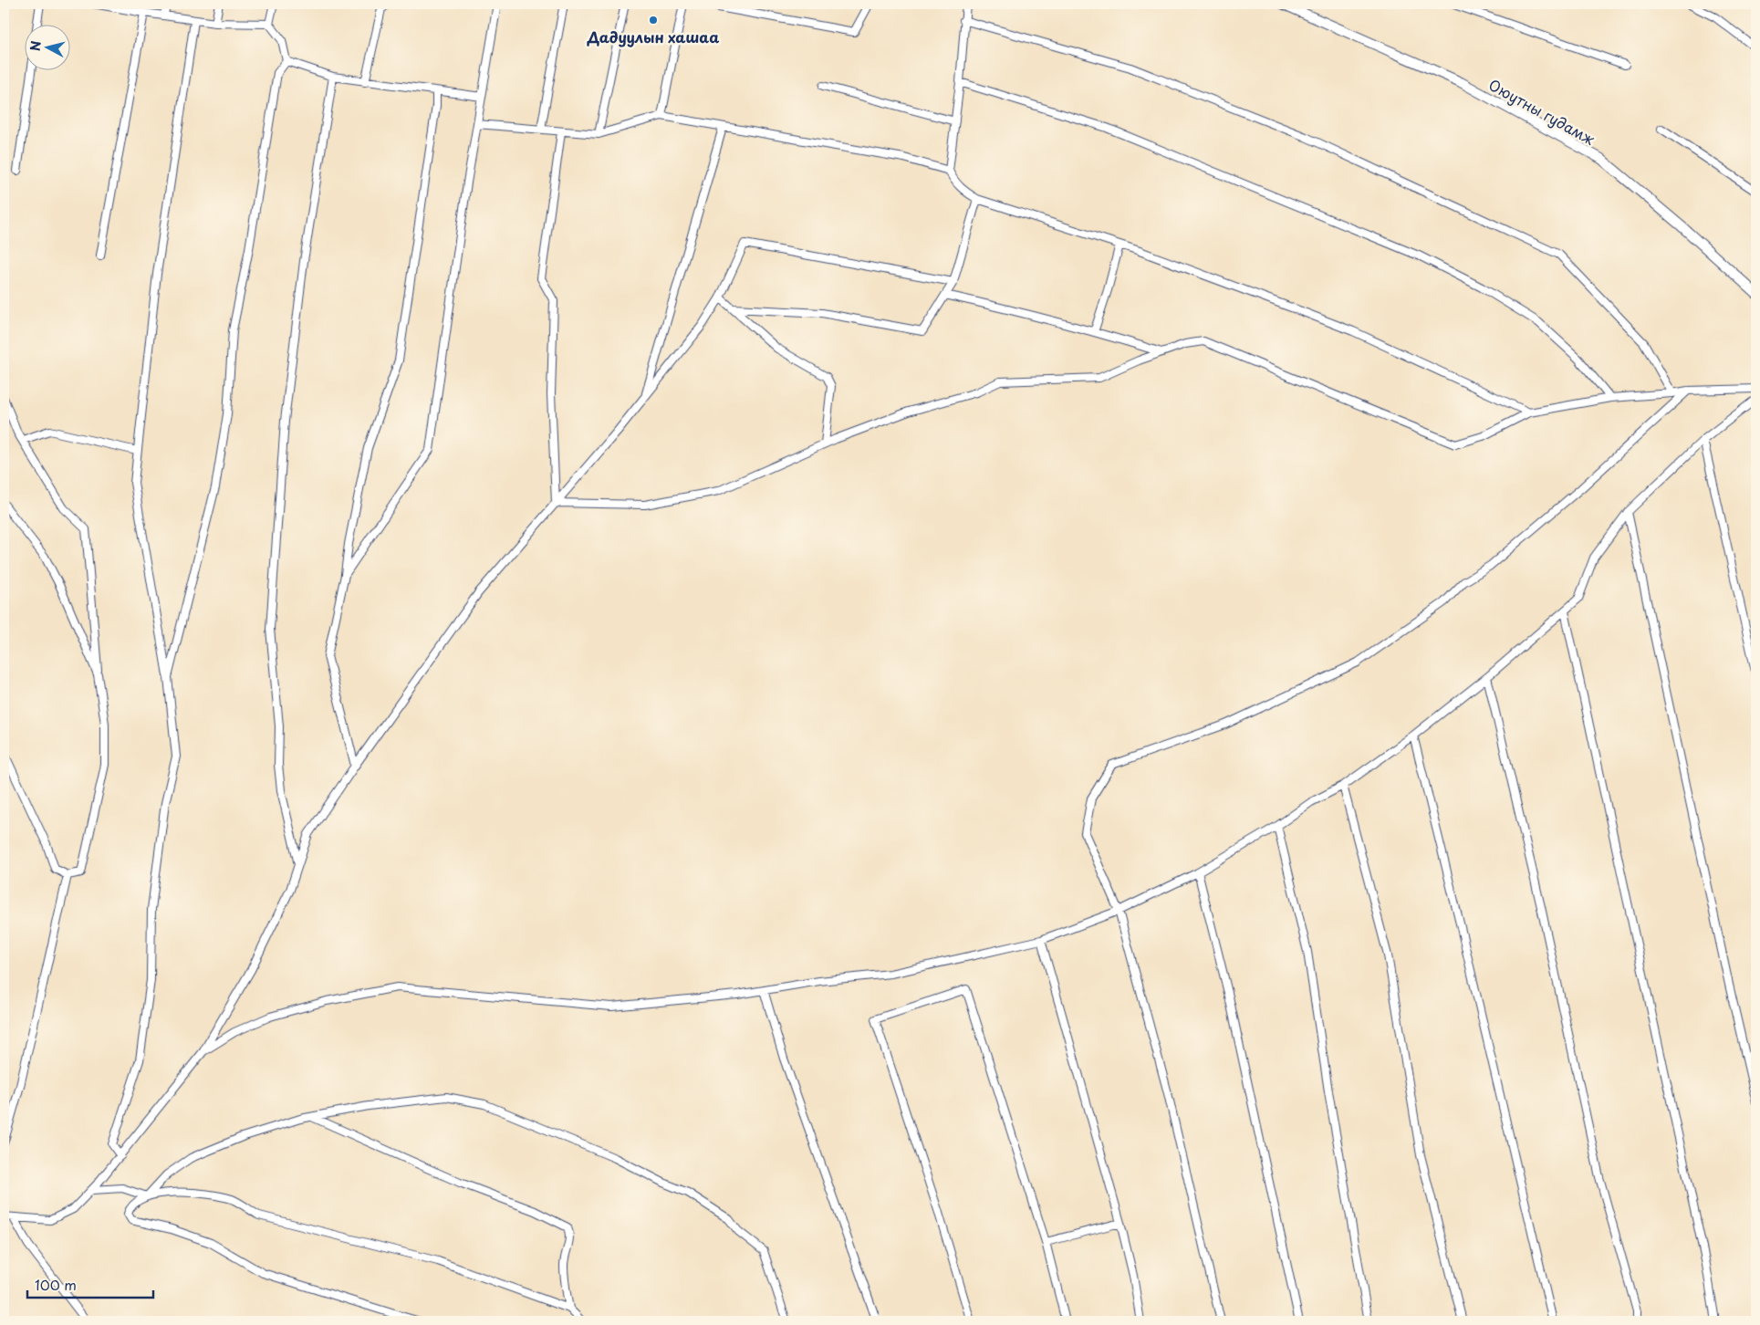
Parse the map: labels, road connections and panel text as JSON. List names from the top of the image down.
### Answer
{
  "streets": {
    "street": ["Оюутны гудамж"]
  },
  "places": ["Дадуулын хашаа"],
  "scale_bar": "100 m",
  "north": "left"
}
